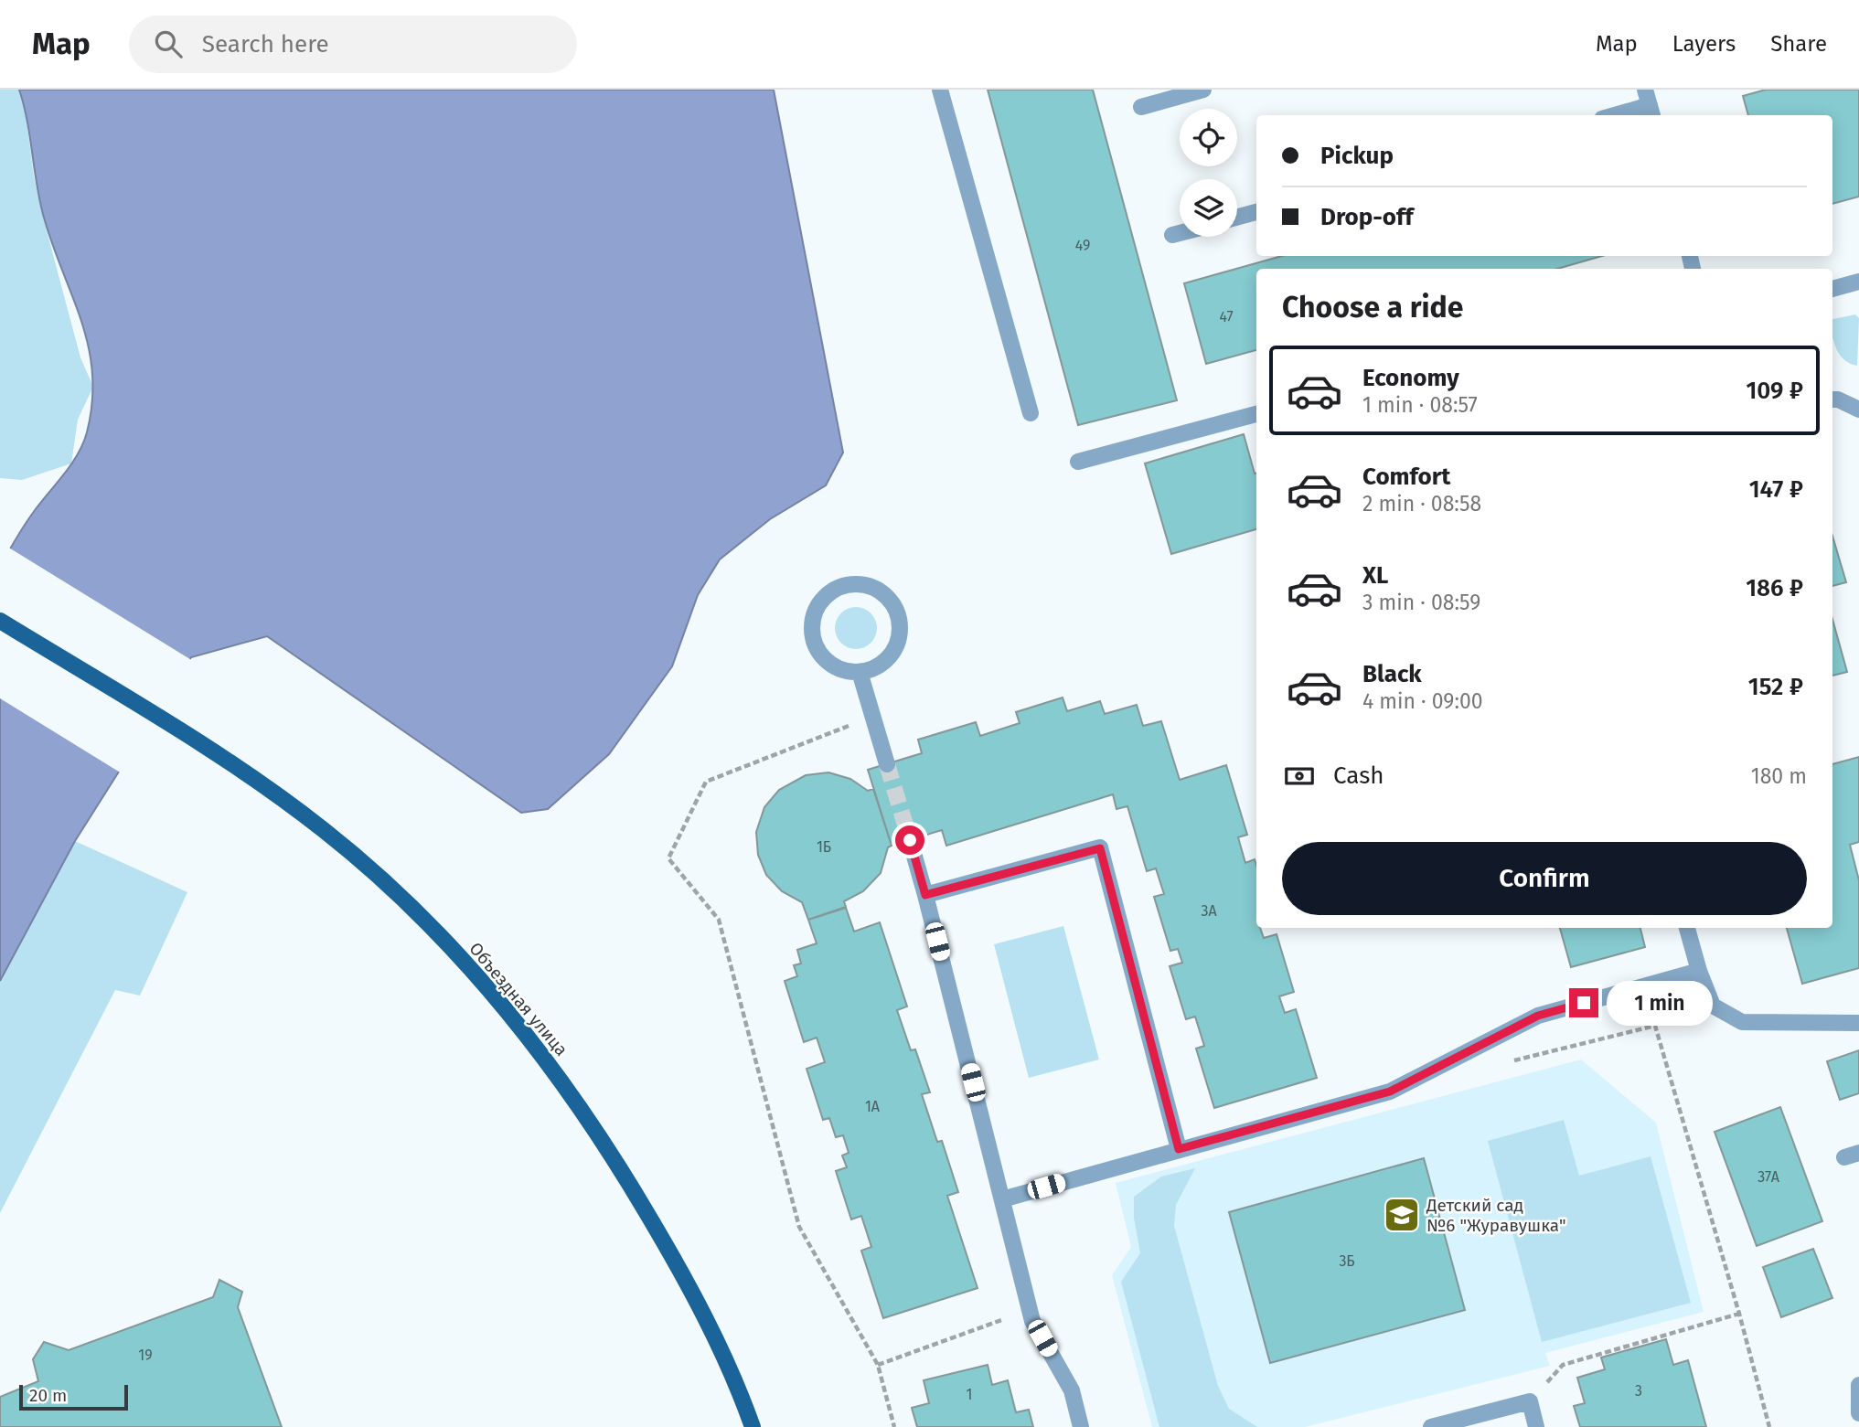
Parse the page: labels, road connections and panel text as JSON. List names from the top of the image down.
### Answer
{
  "streets": {
    "main road": ["Объездная улица"]
  },
  "places": {
    "school or university": ["Детский сад №6 \"Журавушка\""]
  },
  "house_numbers": [
    "49",
    "47",
    "1Б",
    "3А",
    "1А",
    "37А",
    "3Б",
    "19",
    "3",
    "1"
  ],
  "scale_bar": "20 m",
  "page": {
    "header": "Map",
    "search": "Search here",
    "nav": ["Map", "Layers", "Share"],
    "banner": ["Pickup", "Drop-off"],
    "heading": "Choose a ride",
    "list": [
      {
        "name": "Economy",
        "note": "1 min · 08:57",
        "value": "109 ₽"
      },
      {
        "name": "Comfort",
        "note": "2 min · 08:58",
        "value": "147 ₽"
      },
      {
        "name": "XL",
        "note": "3 min · 08:59",
        "value": "186 ₽"
      },
      {
        "name": "Black",
        "note": "4 min · 09:00",
        "value": "152 ₽"
      }
    ],
    "pay": ["Cash", "180 m"],
    "buttons": "Confirm",
    "bubble": "1 min",
    "scale": "20 m"
  }
}
